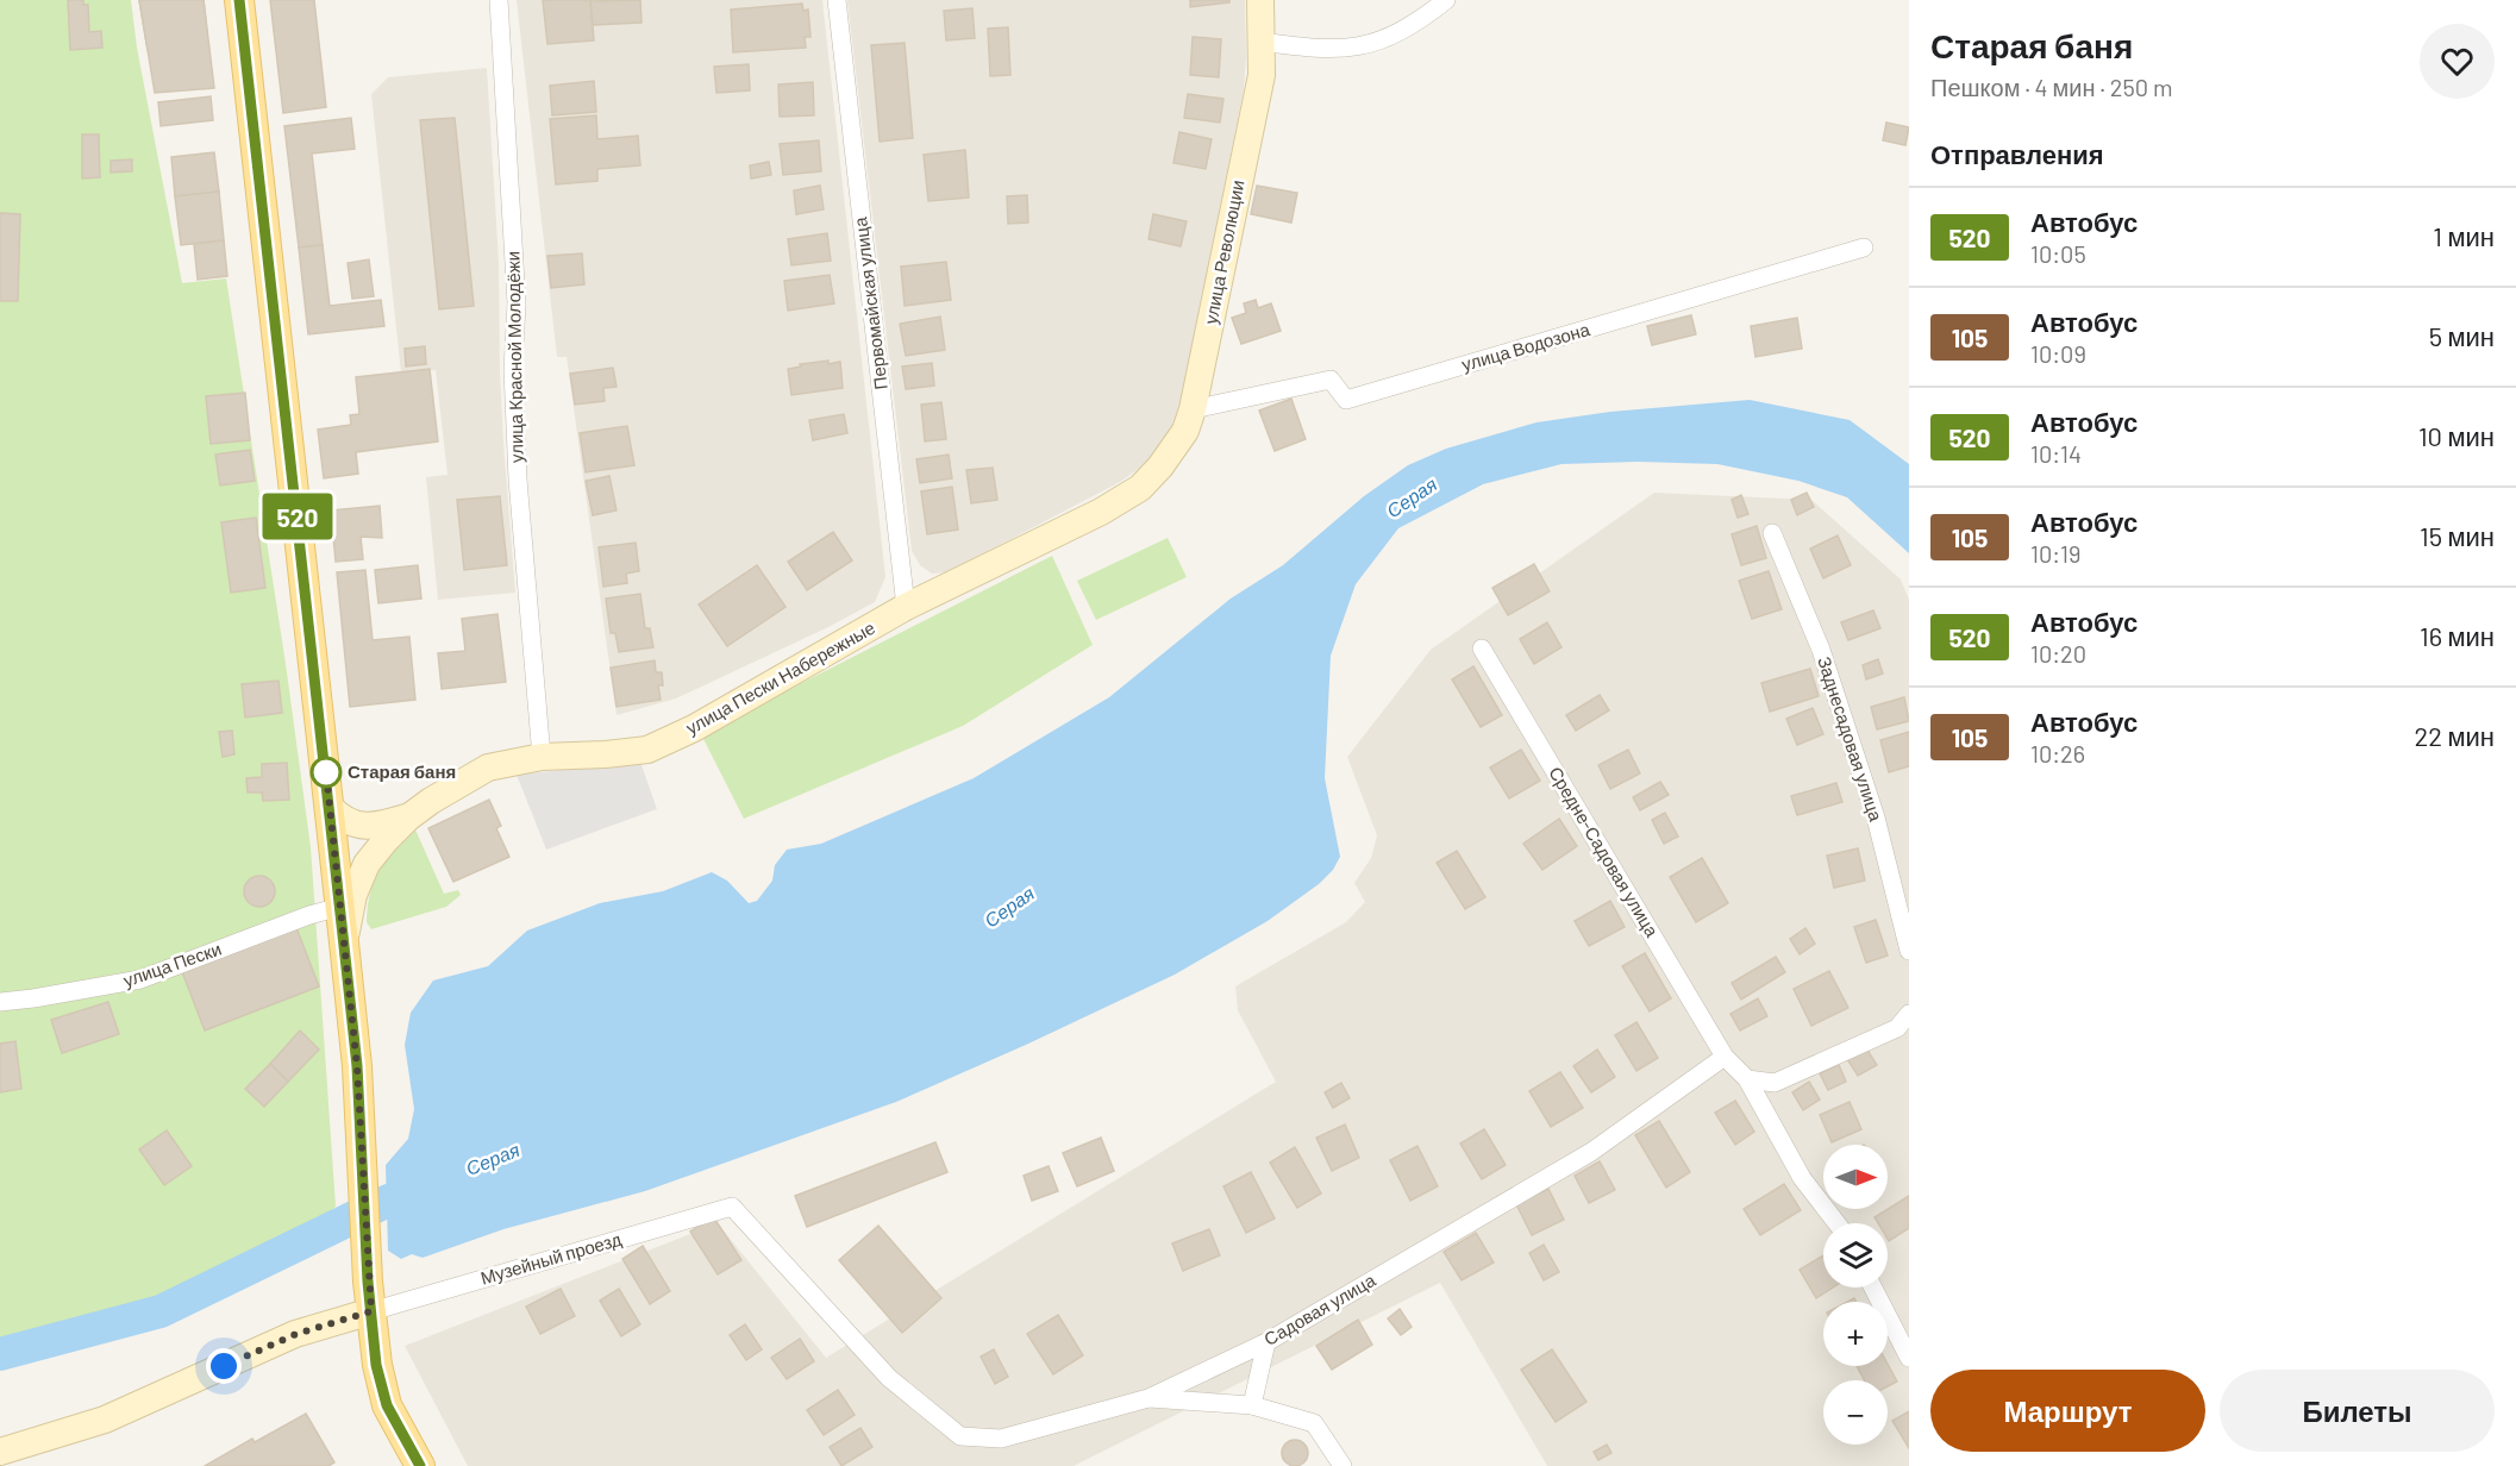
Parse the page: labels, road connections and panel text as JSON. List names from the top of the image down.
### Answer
{
  "streets": {
    "main road": ["улица Революции", "улица Пески Набережные"],
    "street": [
      "Первомайская улица",
      "улица Водозона",
      "улица Красной Молодёжи",
      "Заднесадовая улица",
      "Средне-Садовая улица",
      "улица Пески",
      "Музейный проезд",
      "Садовая улица"
    ]
  },
  "crossings": [
    ["улица Революции", "улица Водозона"],
    ["улица Революции", "улица Пески Набережные"],
    ["Первомайская улица", "улица Пески Набережные"],
    ["улица Красной Молодёжи", "улица Пески Набережные"],
    ["Средне-Садовая улица", "Садовая улица"],
    ["Музейный проезд", "Садовая улица"]
  ],
  "water": ["Серая"],
  "places": ["Старая баня"],
  "lines": ["bus line 520"],
  "north": "right",
  "page": {
    "on_map": "520",
    "heading": [
      ["Старая баня", "Пешком · 4 мин · 250 m"],
      "Отправления"
    ],
    "list": [
      {
        "mark": "520",
        "name": "Автобус",
        "note": "10:05",
        "value": "1 мин"
      },
      {
        "mark": "105",
        "name": "Автобус",
        "note": "10:09",
        "value": "5 мин"
      },
      {
        "mark": "520",
        "name": "Автобус",
        "note": "10:14",
        "value": "10 мин"
      },
      {
        "mark": "105",
        "name": "Автобус",
        "note": "10:19",
        "value": "15 мин"
      },
      {
        "mark": "520",
        "name": "Автобус",
        "note": "10:20",
        "value": "16 мин"
      },
      {
        "mark": "105",
        "name": "Автобус",
        "note": "10:26",
        "value": "22 мин"
      }
    ],
    "map_buttons": ["+", "−"],
    "buttons": ["Маршрут", "Билеты"]
  }
}
